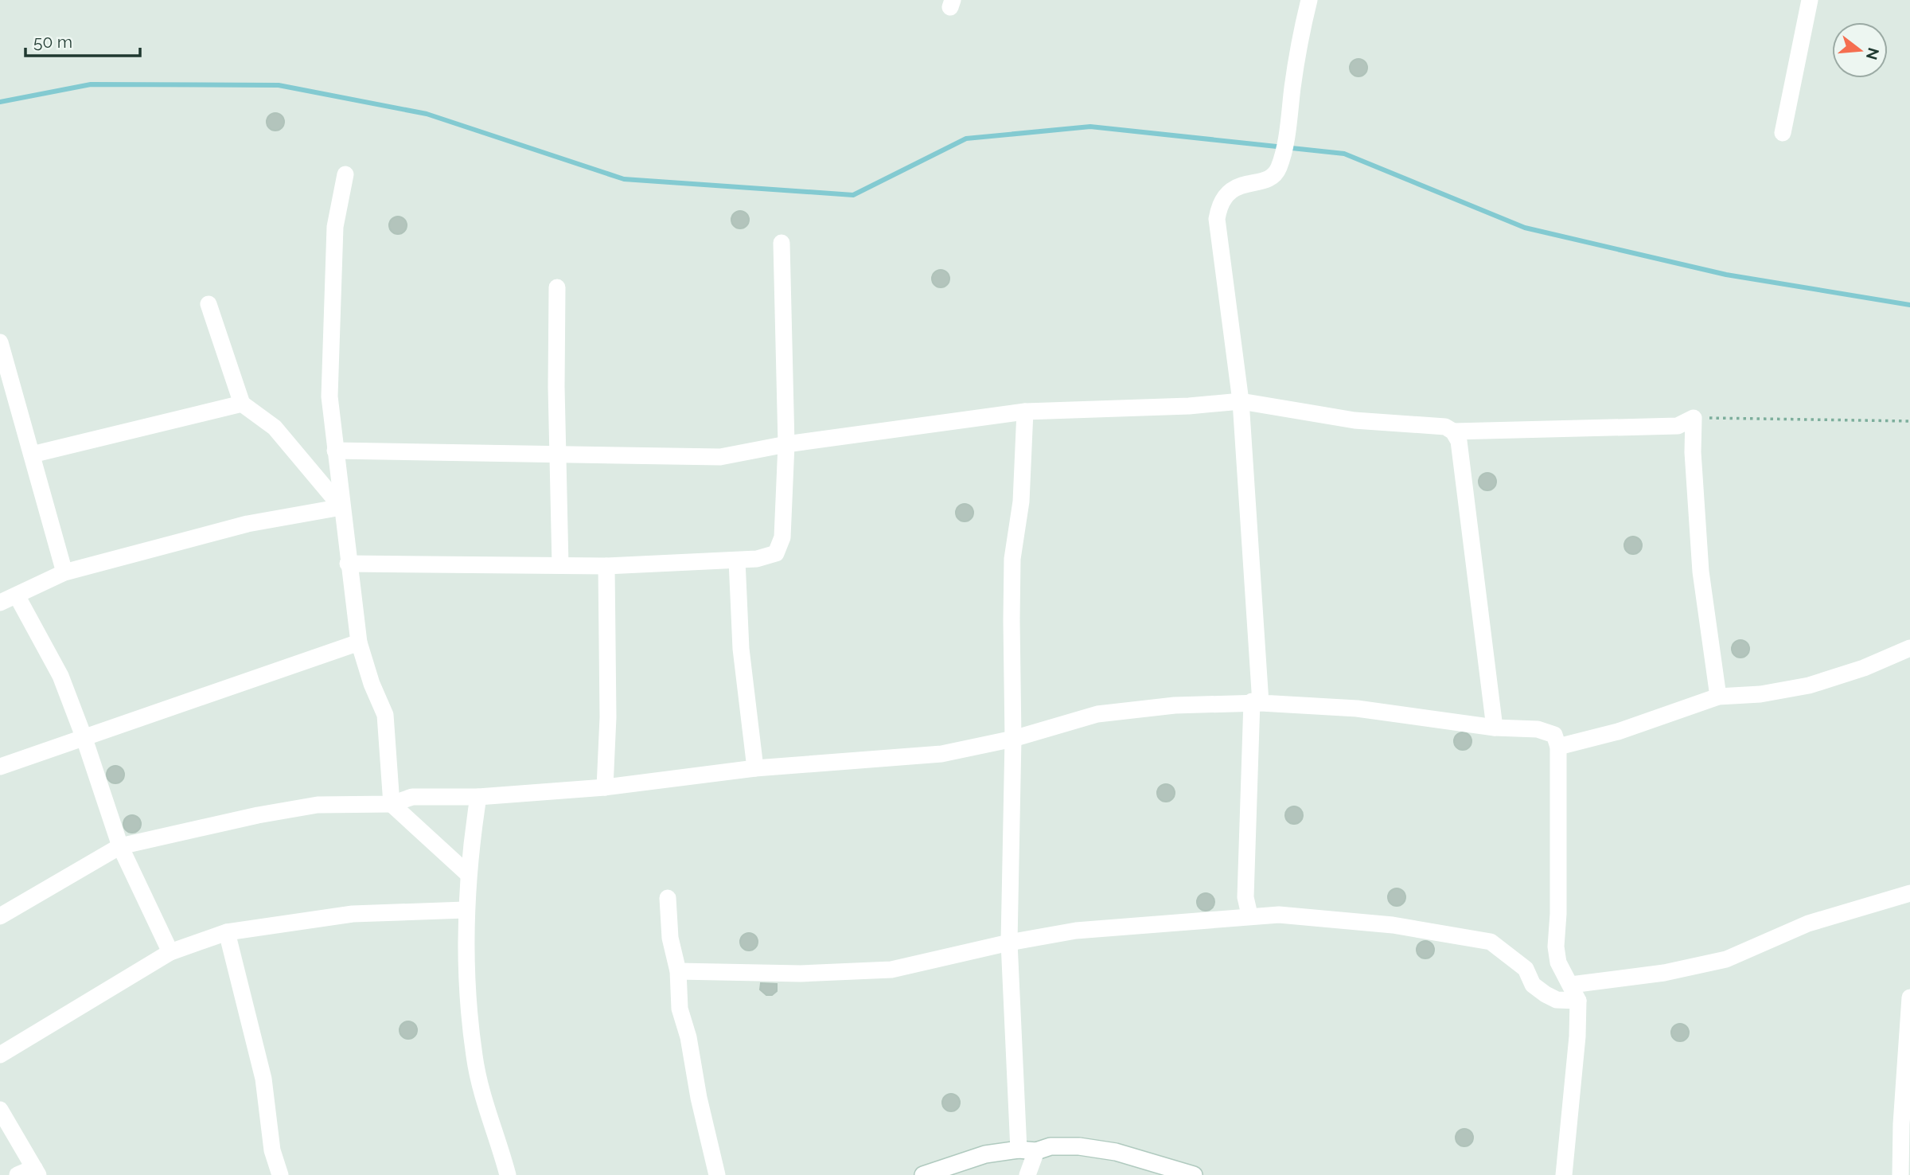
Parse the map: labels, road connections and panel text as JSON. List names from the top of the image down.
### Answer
{
  "scale_bar": "50 m",
  "north": "right"
}
